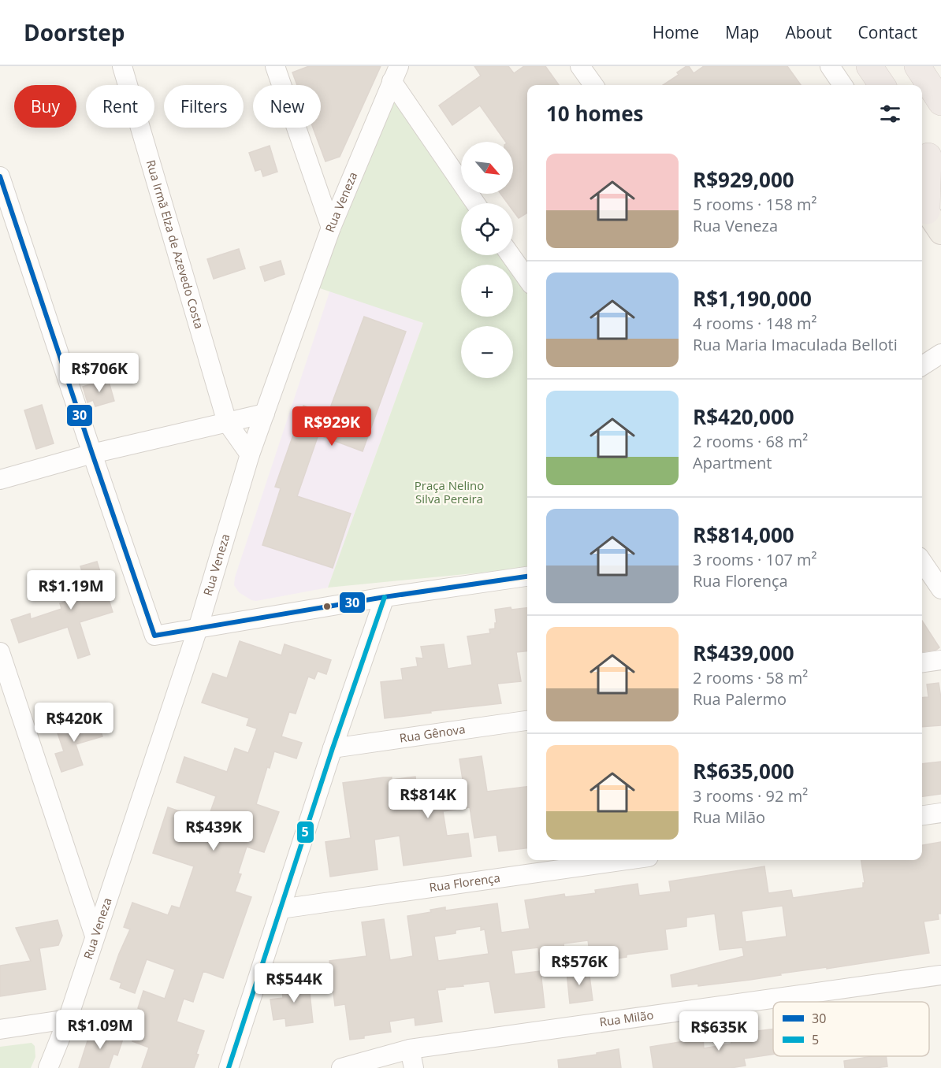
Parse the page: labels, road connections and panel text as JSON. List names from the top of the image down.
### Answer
{
  "streets": {
    "street": [
      "Rua Veneza",
      "Rua Irmã Elza de Azevedo Costa",
      "Rua Gênova",
      "Rua Florença",
      "Rua Milão"
    ]
  },
  "crossings": [
    ["Rua Veneza", "Rua Irmã Elza de Azevedo Costa"]
  ],
  "parks": ["Praça Nelino Silva Pereira"],
  "lines": ["transit line 30", "transit line 5"],
  "legend": ["30", "5"],
  "north": "bottom right",
  "page": {
    "header": "Doorstep",
    "nav": [
      "Home",
      "Map",
      "About",
      "Contact"
    ],
    "chip": [
      "Buy",
      "Rent",
      "Filters",
      "New"
    ],
    "heading": "10 homes",
    "map_buttons": ["+", "−"],
    "list": [
      {
        "name": "R$929,000",
        "note": "5 rooms · 158 m² · Rua Veneza"
      },
      {
        "name": "R$1,190,000",
        "note": "4 rooms · 148 m² · Rua Maria Imaculada Belloti"
      },
      {
        "name": "R$420,000",
        "note": "2 rooms · 68 m² · Apartment"
      },
      {
        "name": "R$814,000",
        "note": "3 rooms · 107 m² · Rua Florença"
      },
      {
        "name": "R$439,000",
        "note": "2 rooms · 58 m² · Rua Palermo"
      },
      {
        "name": "R$635,000",
        "note": "3 rooms · 92 m² · Rua Milão"
      }
    ],
    "price": [
      "R$706K",
      "R$929K",
      "R$1.19M",
      "R$420K",
      "R$814K",
      "R$439K",
      "R$576K",
      "R$544K",
      "R$1.09M",
      "R$635K"
    ]
  }
}
